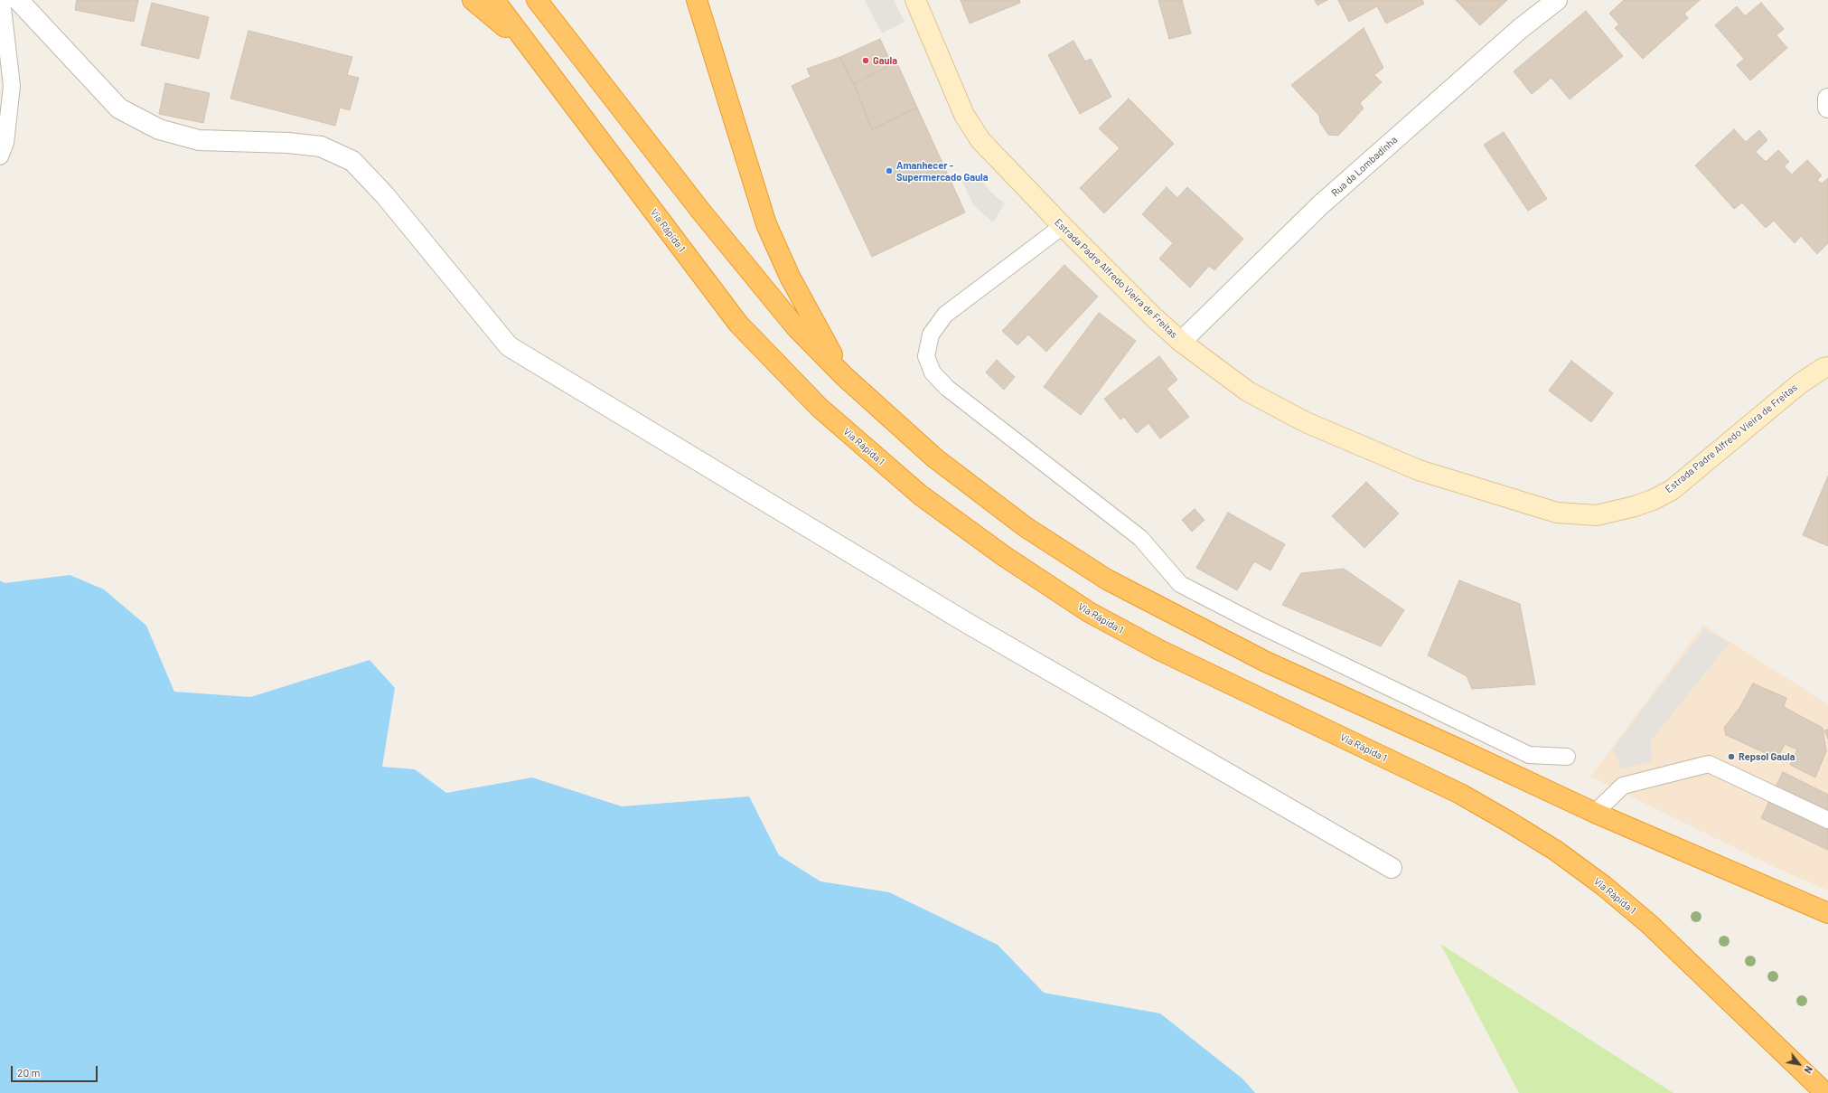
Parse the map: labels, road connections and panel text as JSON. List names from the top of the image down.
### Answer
{
  "streets": {
    "highway": ["Via Rápida 1"],
    "main road": ["Estrada Padre Alfredo Vieira de Freitas"],
    "street": ["Rua da Lombadinha"]
  },
  "crossings": [
    ["Rua da Lombadinha", "Estrada Padre Alfredo Vieira de Freitas"]
  ],
  "places": ["Gaula", "Amanhecer - Supermercado Gaula", "Repsol Gaula"],
  "scale_bar": "20 m",
  "north": "bottom right"
}
